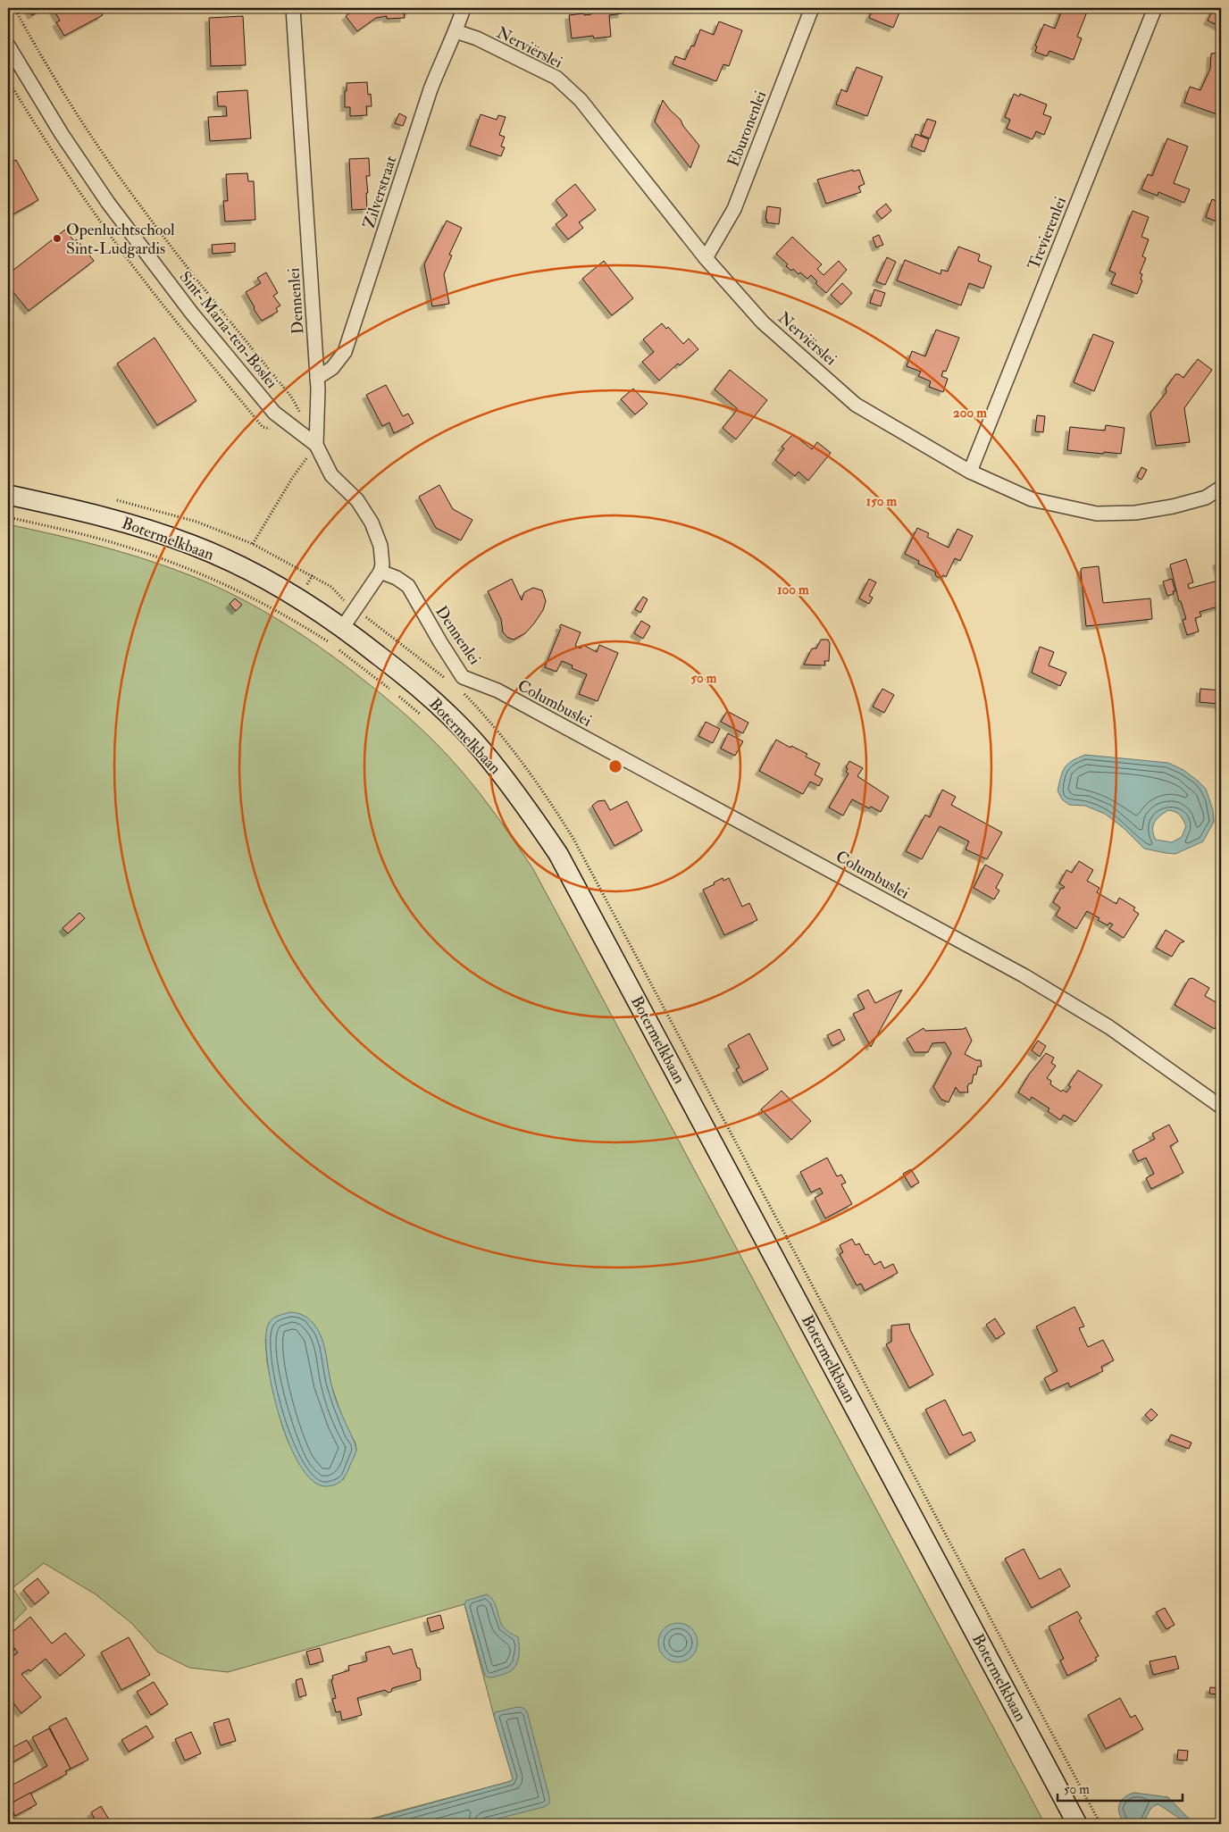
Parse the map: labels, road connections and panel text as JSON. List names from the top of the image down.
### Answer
{
  "streets": {
    "main road": ["Botermelkbaan"],
    "street": [
      "Nerviërslei",
      "Eburonenlei",
      "Zilverstraat",
      "Trevierenlei",
      "Dennenlei",
      "Sint-Maria-ten-Boslei",
      "Columbuslei"
    ]
  },
  "crossings": [
    ["Nerviërslei", "Eburonenlei"],
    ["Nerviërslei", "Zilverstraat"],
    ["Nerviërslei", "Trevierenlei"],
    ["Zilverstraat", "Dennenlei"],
    ["Dennenlei", "Sint-Maria-ten-Boslei"],
    ["Dennenlei", "Columbuslei"]
  ],
  "places": ["Openluchtschool Sint-Ludgardis"],
  "scale_bar": "50 m",
  "rings": [
    "200 m",
    "150 m",
    "100 m",
    "50 m"
  ]
}
